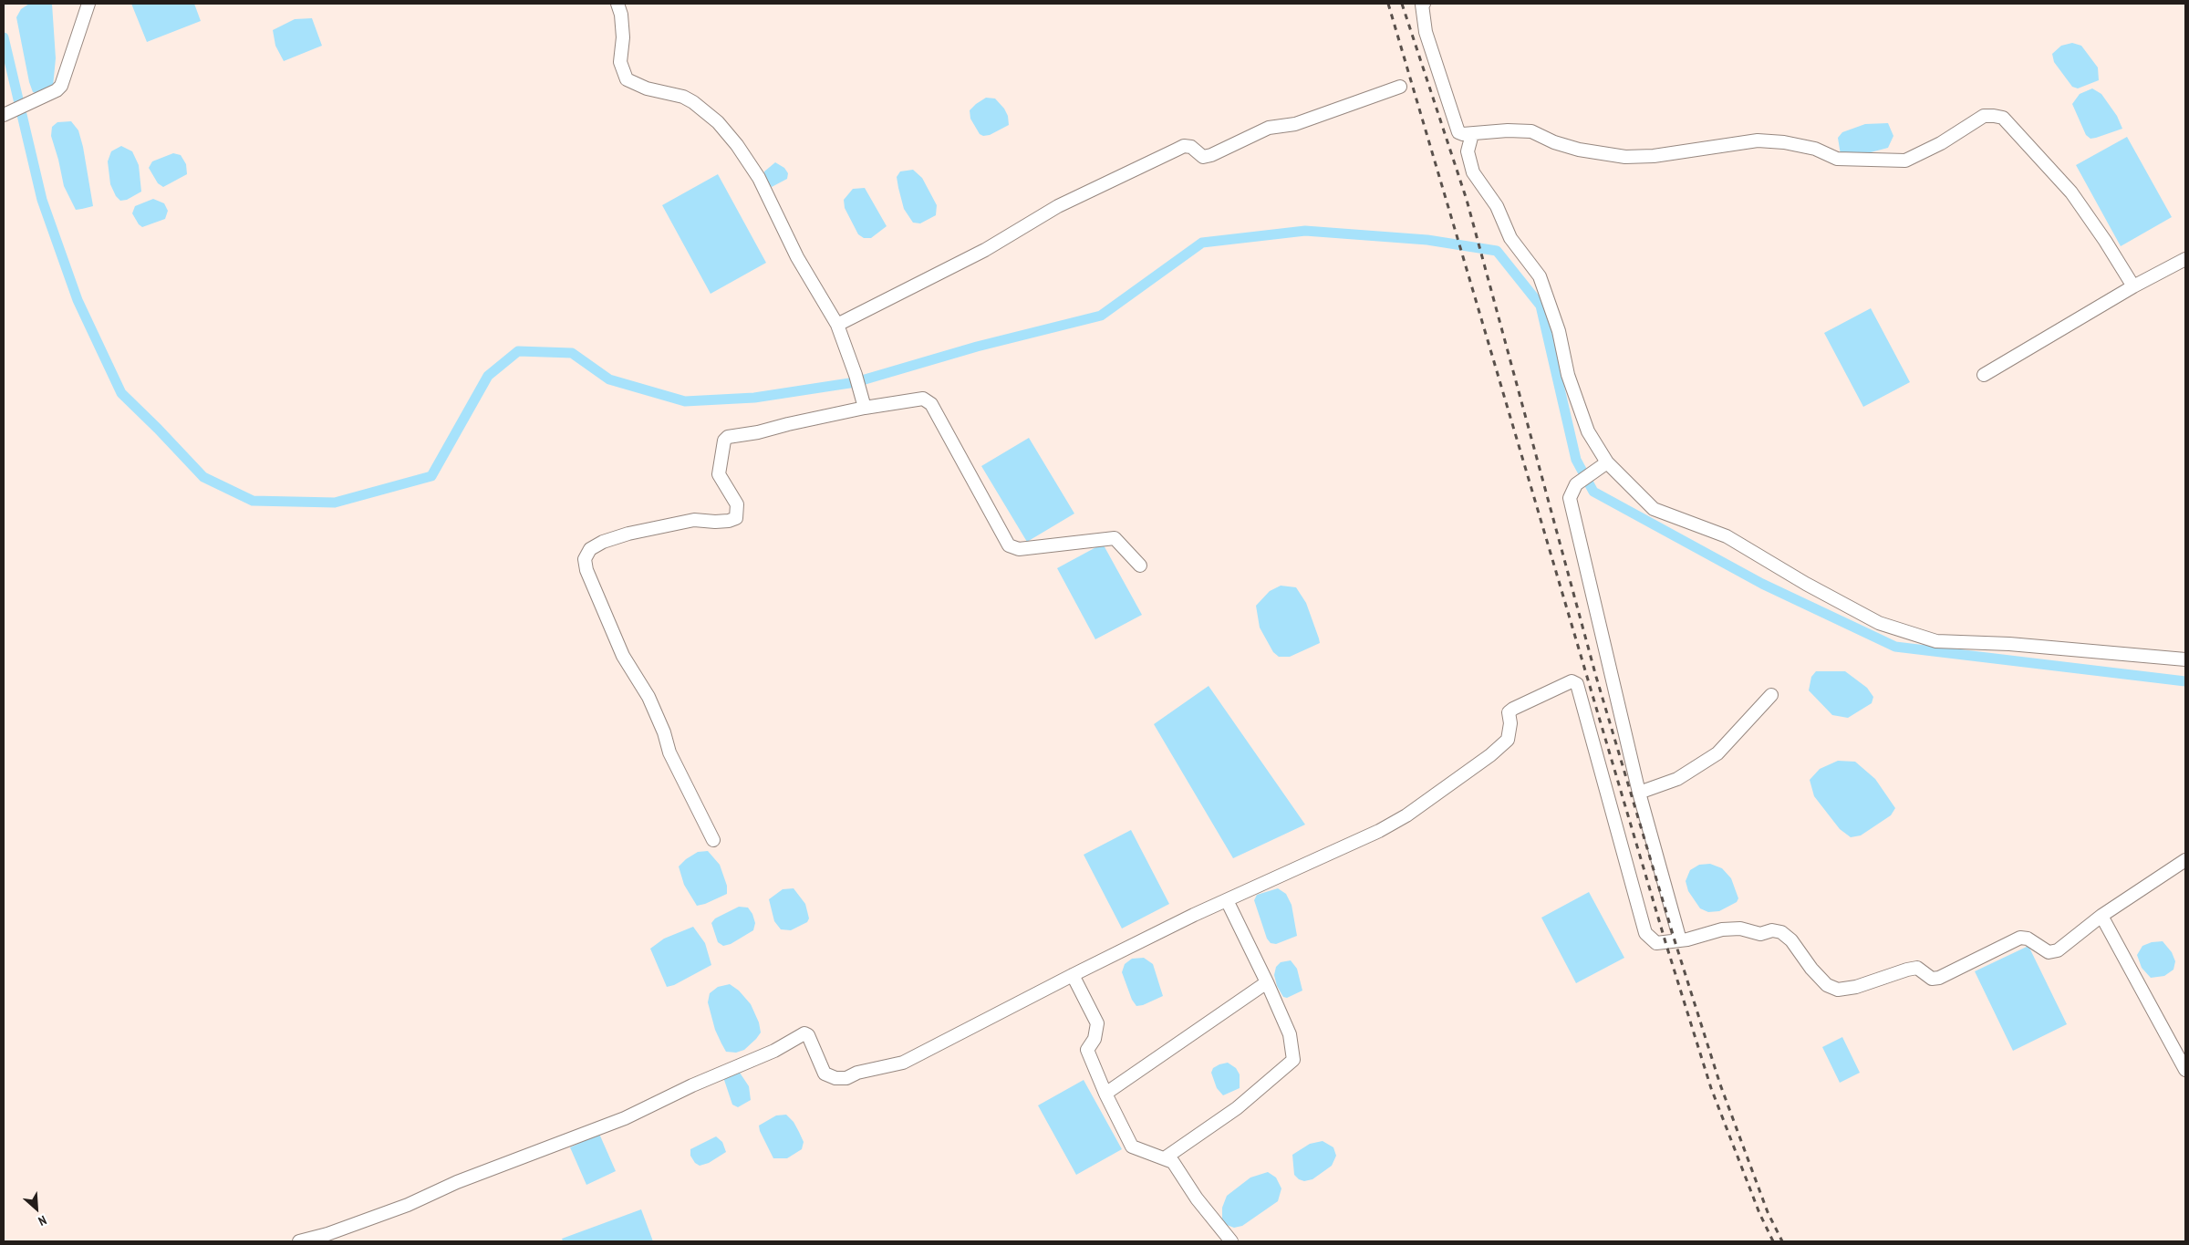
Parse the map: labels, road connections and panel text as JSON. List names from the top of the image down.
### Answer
{
  "north": "bottom right"
}
